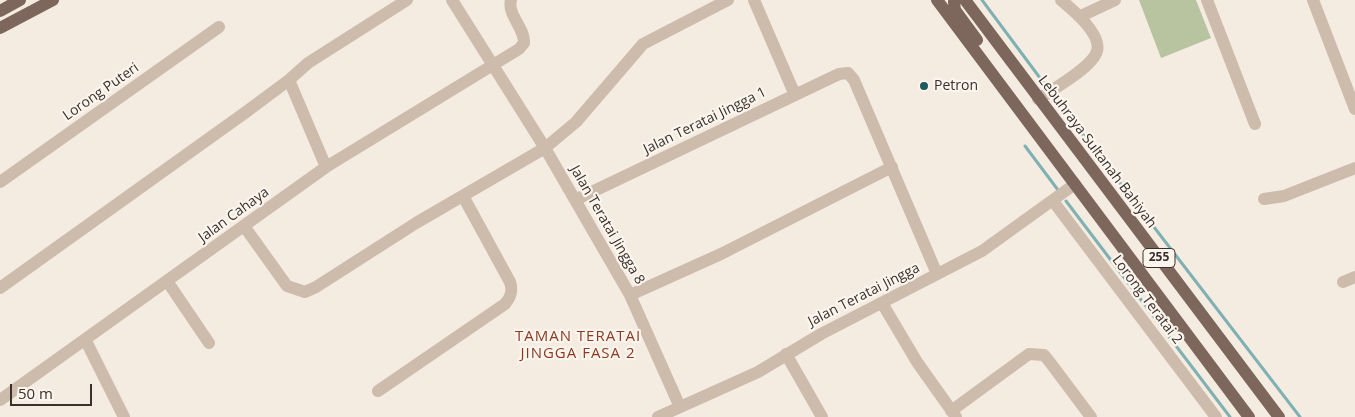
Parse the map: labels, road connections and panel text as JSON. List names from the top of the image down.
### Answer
{
  "streets": {
    "main road": ["Lebuhraya Sultanah Bahiyah", "255"],
    "street": [
      "Lorong Puteri",
      "Jalan Teratai Jingga 1",
      "Jalan Cahaya",
      "Jalan Teratai Jingga 8",
      "Jalan Teratai Jingga",
      "Lorong Teratai 2"
    ]
  },
  "crossings": [
    ["Jalan Teratai Jingga 1", "Jalan Teratai Jingga 8"],
    ["Jalan Cahaya", "Jalan Teratai Jingga 8"],
    ["Jalan Teratai Jingga 8", "Jalan Teratai Jingga"],
    ["255", "Jalan Teratai Jingga"],
    ["Jalan Teratai Jingga", "Lorong Teratai 2"]
  ],
  "districts": ["TAMAN TERATAI JINGGA FASA 2"],
  "places": ["Petron"],
  "scale_bar": "50 m"
}
